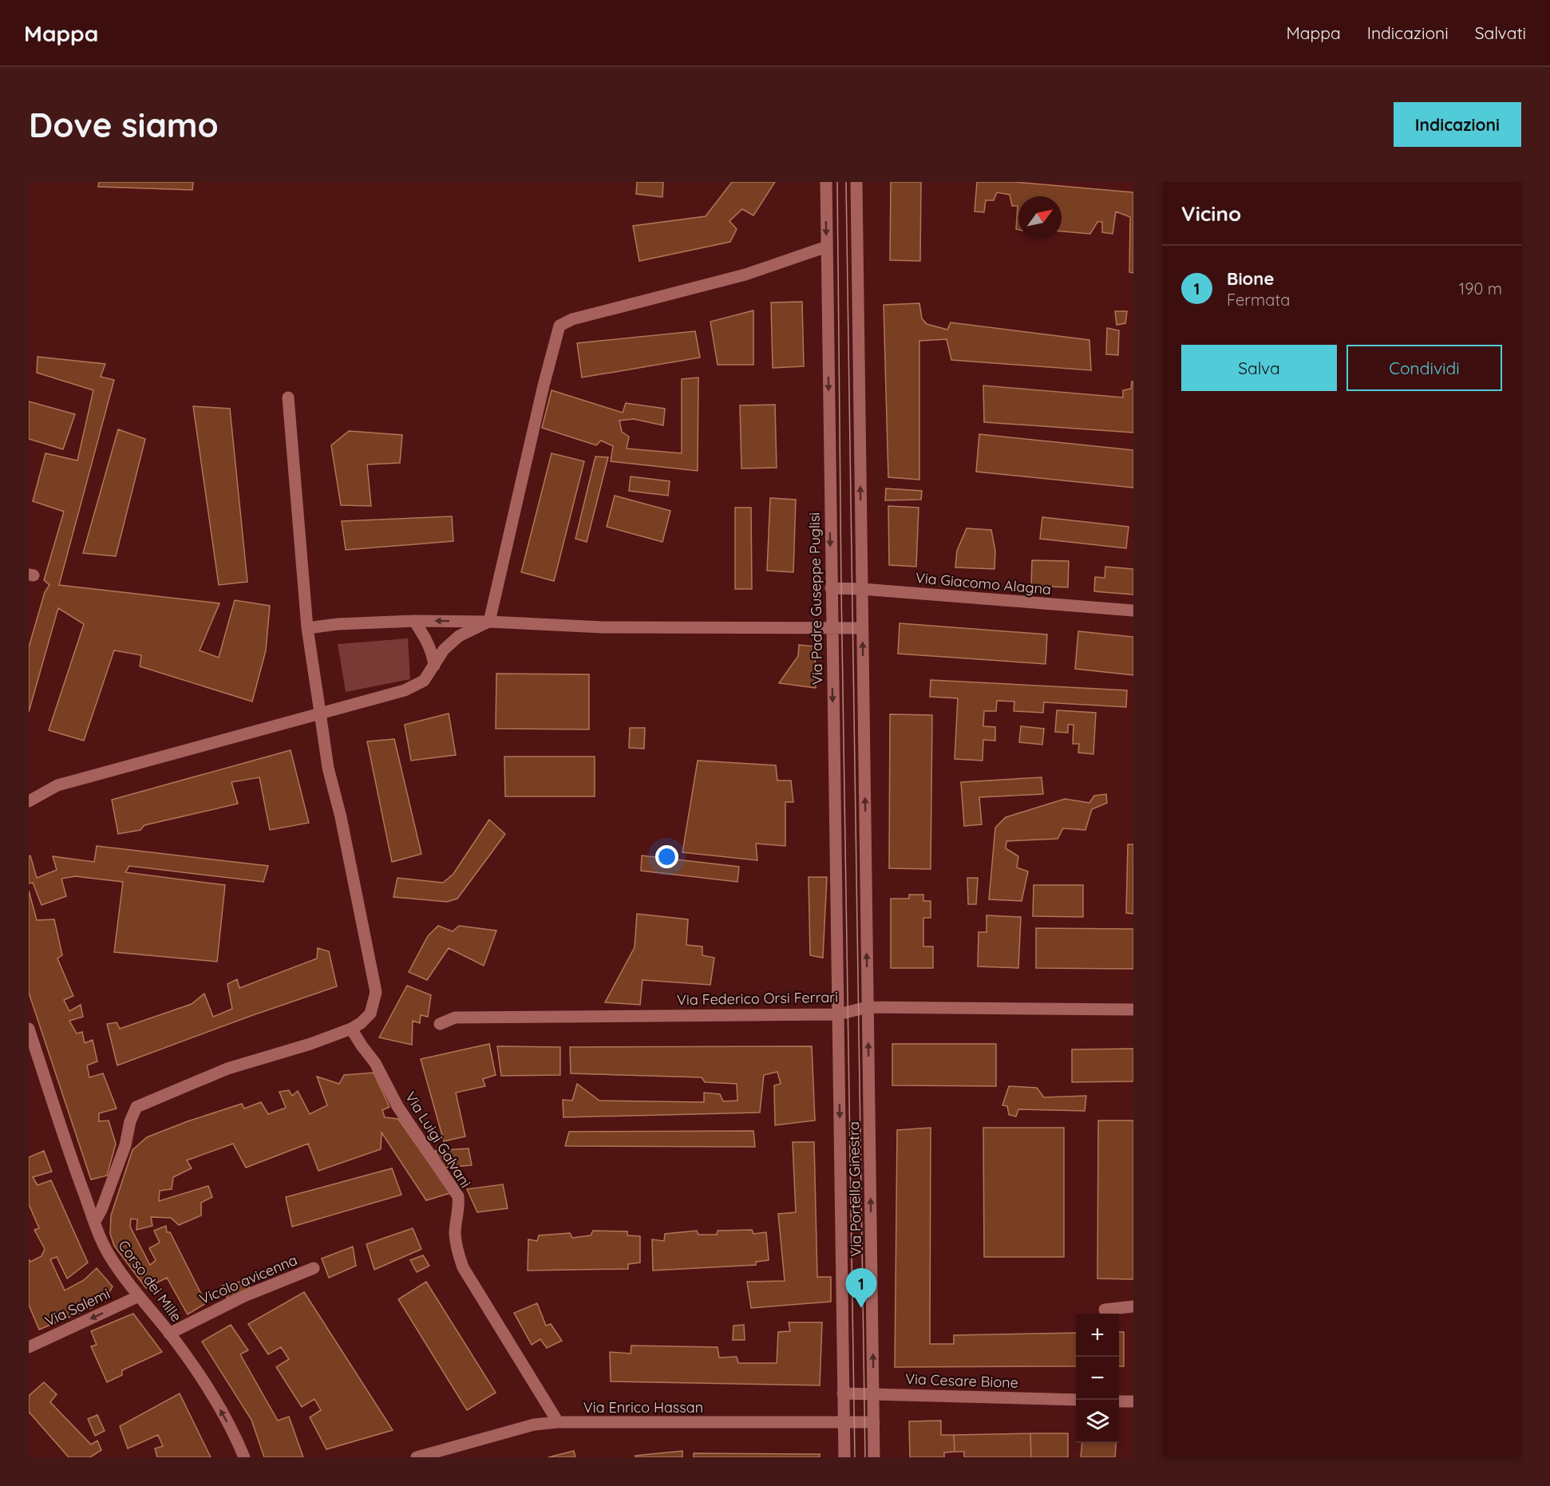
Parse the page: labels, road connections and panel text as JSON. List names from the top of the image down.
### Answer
{
  "streets": {
    "street": [
      "Via Giacomo Alagna",
      "Via Padre Guseppe Puglisi",
      "Via Federico Orsi Ferrari",
      "Via Luigi Galvani",
      "Via Portella Ginestra",
      "Vicolo avicenna",
      "Corso dei Mille",
      "Via Salemi",
      "Via Cesare Bione",
      "Via Enrico Hassan"
    ]
  },
  "crossings": [
    ["Via Giacomo Alagna", "Via Padre Guseppe Puglisi"],
    ["Via Padre Guseppe Puglisi", "Via Federico Orsi Ferrari"],
    ["Via Padre Guseppe Puglisi", "Via Portella Ginestra"],
    ["Via Federico Orsi Ferrari", "Via Portella Ginestra"],
    ["Via Luigi Galvani", "Via Enrico Hassan"],
    ["Via Portella Ginestra", "Via Cesare Bione"],
    ["Via Portella Ginestra", "Via Enrico Hassan"],
    ["Vicolo avicenna", "Corso dei Mille"],
    ["Corso dei Mille", "Via Salemi"]
  ],
  "one_way": ["Via Salemi"],
  "north": "top right",
  "page": {
    "header": "Mappa",
    "nav": ["Mappa", "Indicazioni", "Salvati"],
    "buttons": [
      "Indicazioni",
      ["Salva", "Condividi"]
    ],
    "title": "Dove siamo",
    "heading": "Vicino",
    "list": [
      {
        "mark": "1",
        "name": "Bione",
        "note": "Fermata",
        "value": "190 m"
      }
    ],
    "pins": "1",
    "map_buttons": ["+", "−"]
  }
}
